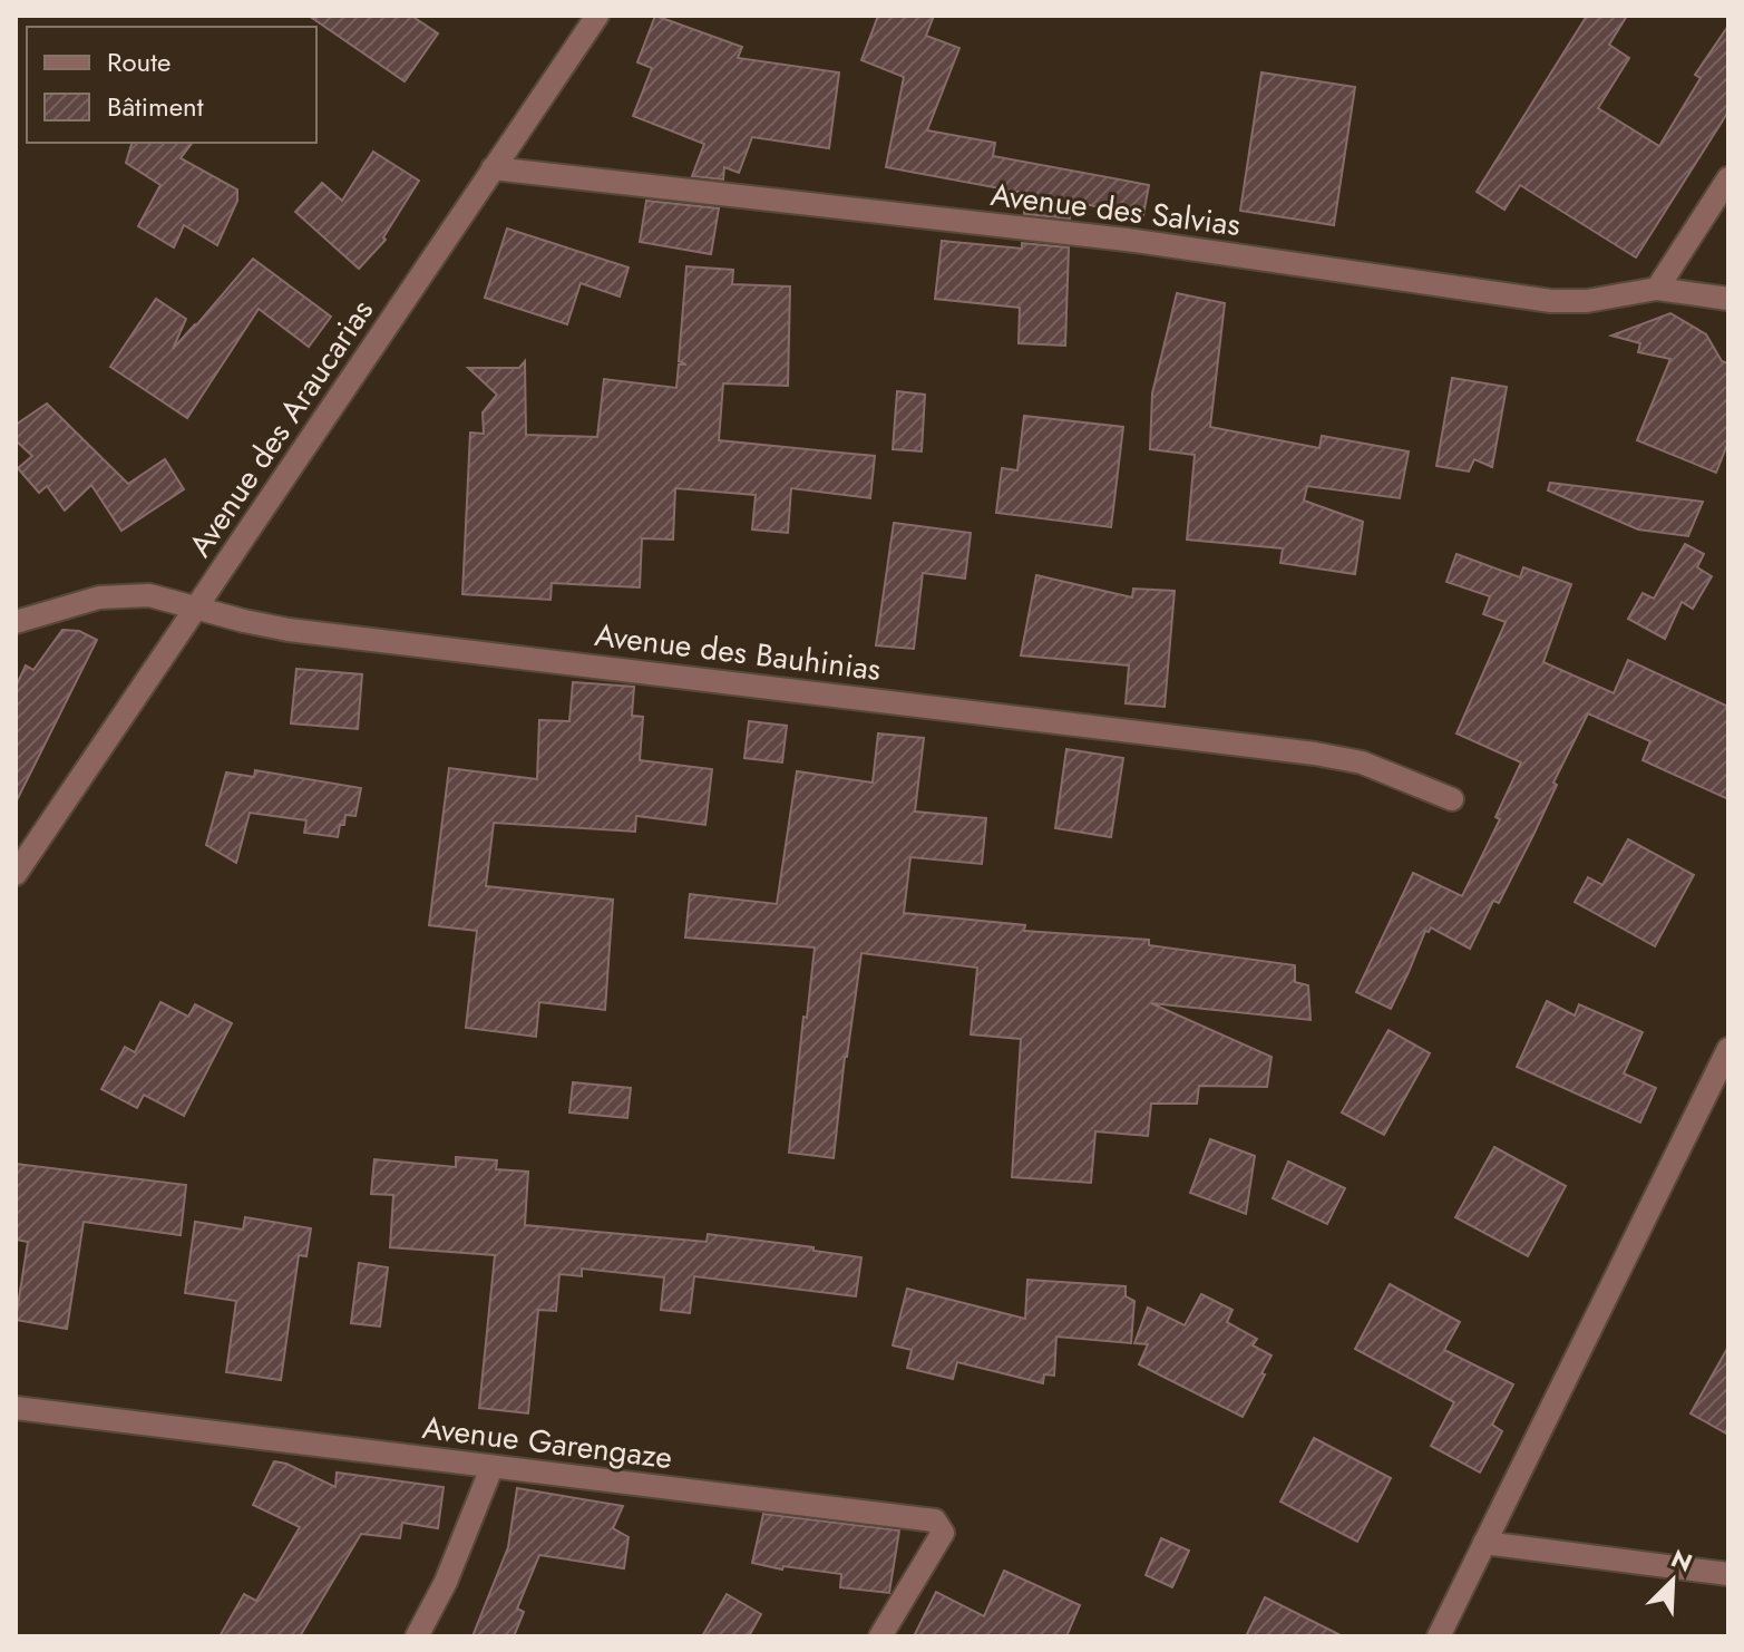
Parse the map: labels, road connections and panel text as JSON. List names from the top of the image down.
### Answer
{
  "streets": {
    "street": [
      "Avenue des Salvias",
      "Avenue des Araucarias",
      "Avenue des Bauhinias",
      "Avenue Garengaze"
    ]
  },
  "crossings": [
    ["Avenue des Salvias", "Avenue des Araucarias"],
    ["Avenue des Araucarias", "Avenue des Bauhinias"]
  ],
  "legend": ["Route", "Bâtiment"],
  "north": "top right"
}
